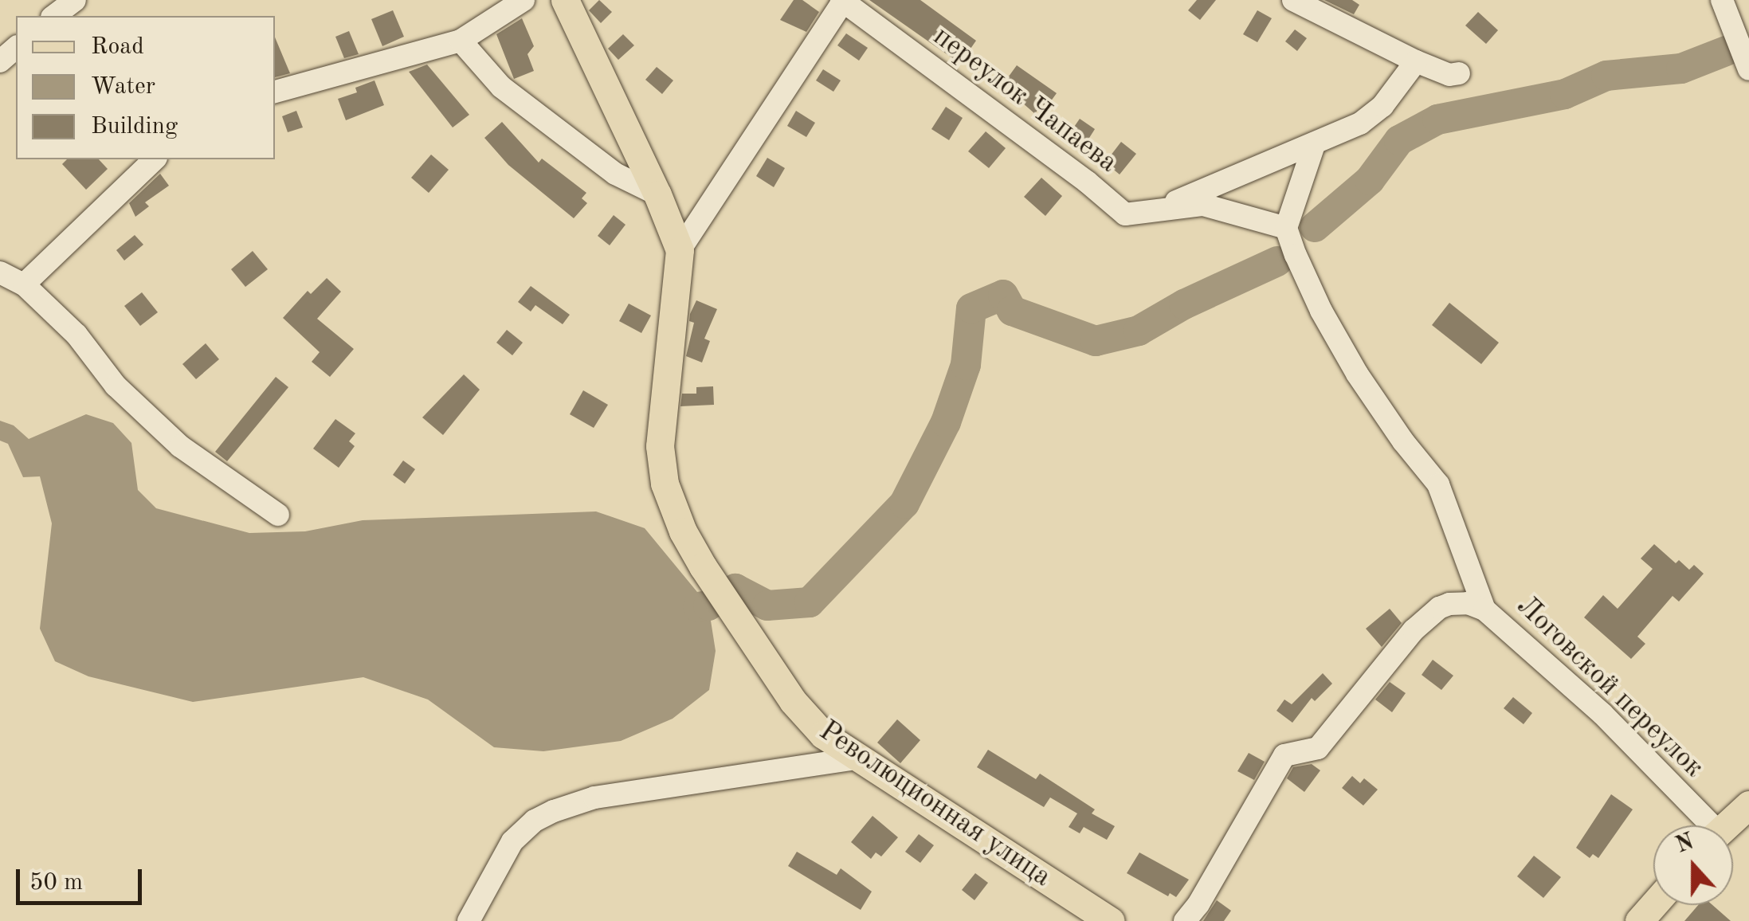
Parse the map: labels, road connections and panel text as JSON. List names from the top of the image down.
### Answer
{
  "streets": {
    "main road": ["Революционная улица"],
    "street": ["переулок Чапаева", "Логовской переулок"]
  },
  "legend": ["Road", "Water", "Building"],
  "scale_bar": "50 m",
  "north": "top"
}
